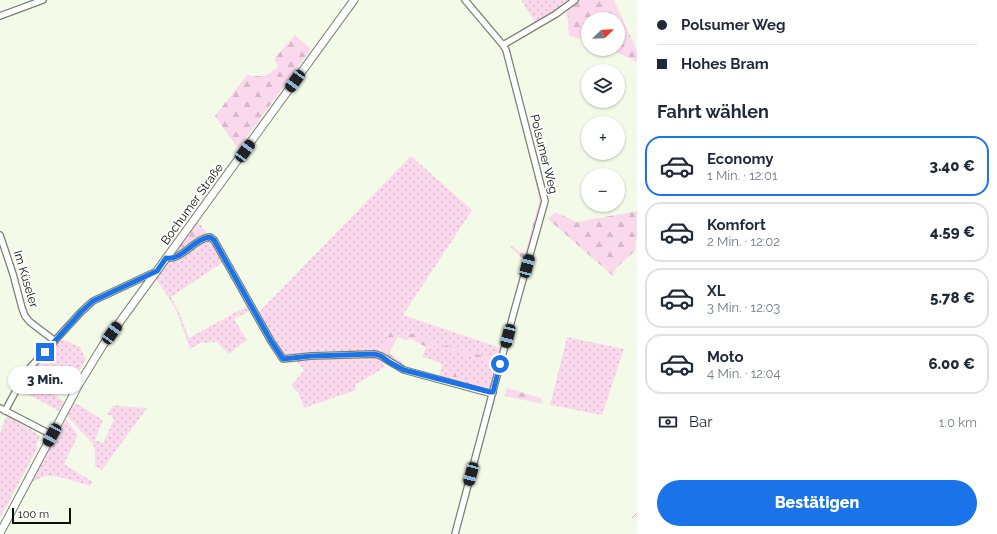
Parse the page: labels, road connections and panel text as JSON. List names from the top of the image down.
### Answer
{
  "streets": {
    "main road": ["Bochumer Straße"],
    "street": ["Polsumer Weg", "Im Küseler"]
  },
  "scale_bar": "100 m",
  "north": "top right",
  "page": {
    "banner": ["Polsumer Weg", "Hohes Bram"],
    "map_buttons": ["+", "−"],
    "heading": "Fahrt wählen",
    "list": [
      {
        "name": "Economy",
        "note": "1 Min. · 12:01",
        "value": "3.40 €"
      },
      {
        "name": "Komfort",
        "note": "2 Min. · 12:02",
        "value": "4.59 €"
      },
      {
        "name": "XL",
        "note": "3 Min. · 12:03",
        "value": "5.78 €"
      },
      {
        "name": "Moto",
        "note": "4 Min. · 12:04",
        "value": "6.00 €"
      }
    ],
    "bubble": "3 Min.",
    "pay": ["Bar", "1.0 km"],
    "buttons": "Bestätigen",
    "scale": "100 m"
  }
}
